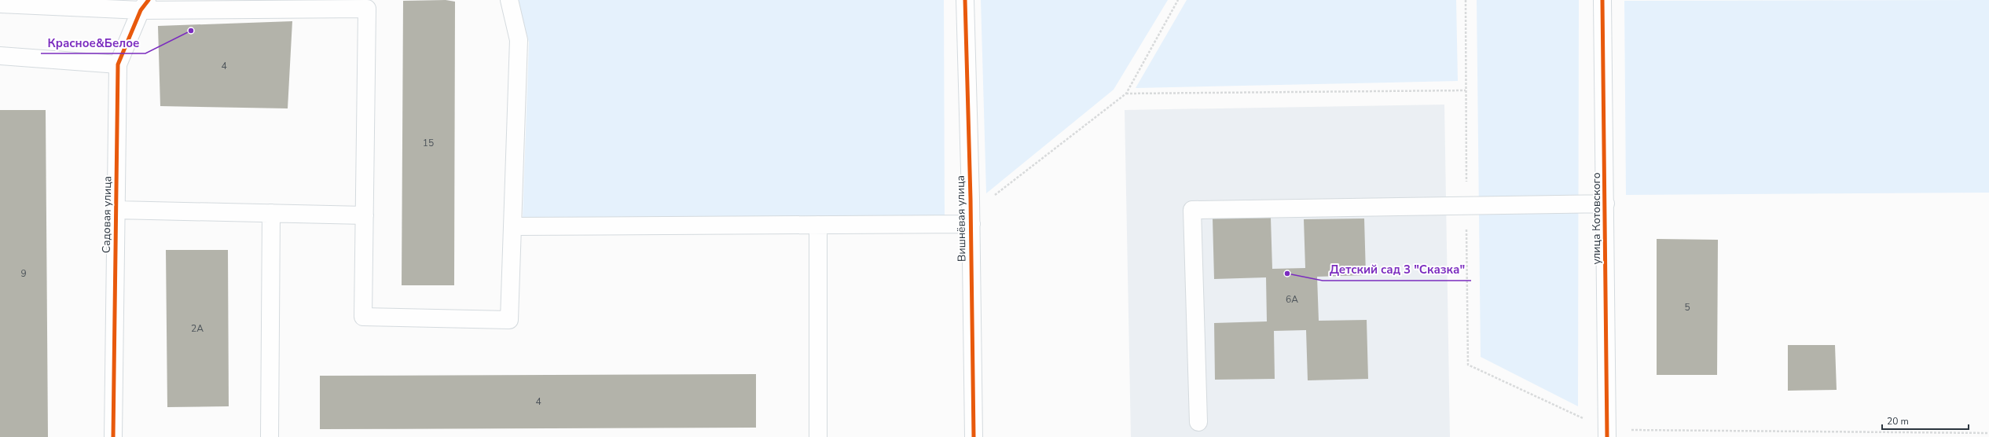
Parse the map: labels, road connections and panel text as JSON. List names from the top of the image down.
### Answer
{
  "streets": {
    "street": ["Садовая улица", "Вишнёвая улица", "улица Котовского"]
  },
  "places": ["Красное&Белое", "Детский сад 3 \"Сказка\""],
  "house_numbers": [
    "4",
    "15",
    "9",
    "6А",
    "5",
    "2А",
    "4"
  ],
  "scale_bar": "20 m"
}
